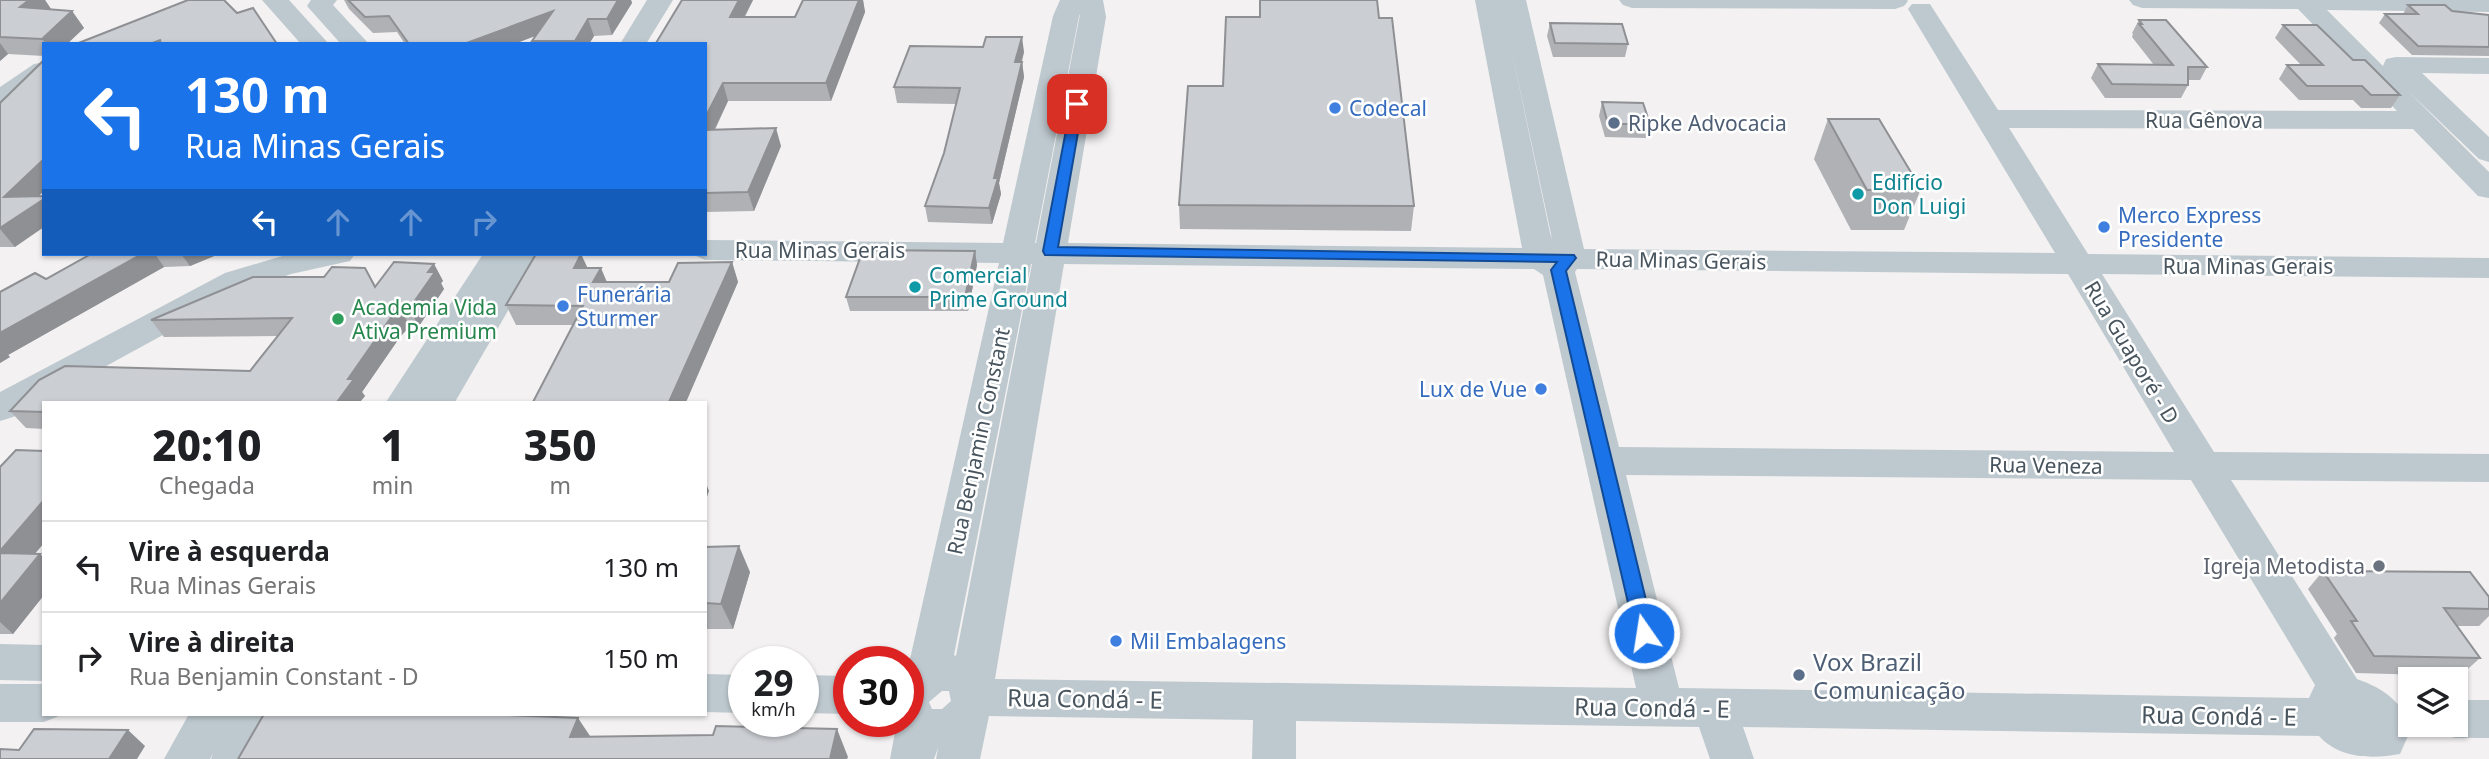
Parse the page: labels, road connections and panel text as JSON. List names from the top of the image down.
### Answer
{
  "streets": {
    "street": [
      "Rua Gênova",
      "Rua Minas Gerais",
      "Rua Guaporé - D",
      "Rua Benjamin Constant",
      "Rua Veneza",
      "Rua Condá - E"
    ]
  },
  "crossings": [
    ["Rua Gênova", "Rua Guaporé - D"],
    ["Rua Minas Gerais", "Rua Guaporé - D"],
    ["Rua Minas Gerais", "Rua Benjamin Constant"],
    ["Rua Guaporé - D", "Rua Veneza"],
    ["Rua Guaporé - D", "Rua Condá - E"],
    ["Rua Benjamin Constant", "Rua Condá - E"]
  ],
  "places": [
    "Codecal",
    "Ripke Advocacia",
    "Edifício Don Luigi",
    "Merco Express Presidente",
    "Comercial Prime Ground",
    "Funerária Sturmer",
    "Academia Vida Ativa Premium",
    "Lux de Vue",
    "Igreja Metodista",
    "Mil Embalagens",
    "Vox Brazil Comunicação"
  ],
  "page": {
    "turn": ["130 m", "Rua Minas Gerais"],
    "eta": [
      "20:10",
      "Chegada",
      "1",
      "min",
      "350",
      "m"
    ],
    "list": [
      {
        "name": "Vire à esquerda",
        "note": "Rua Minas Gerais",
        "value": "130 m"
      },
      {
        "name": "Vire à direita",
        "note": "Rua Benjamin Constant - D",
        "value": "150 m"
      }
    ],
    "speed": "29 km/h",
    "limit": "30"
  }
}
